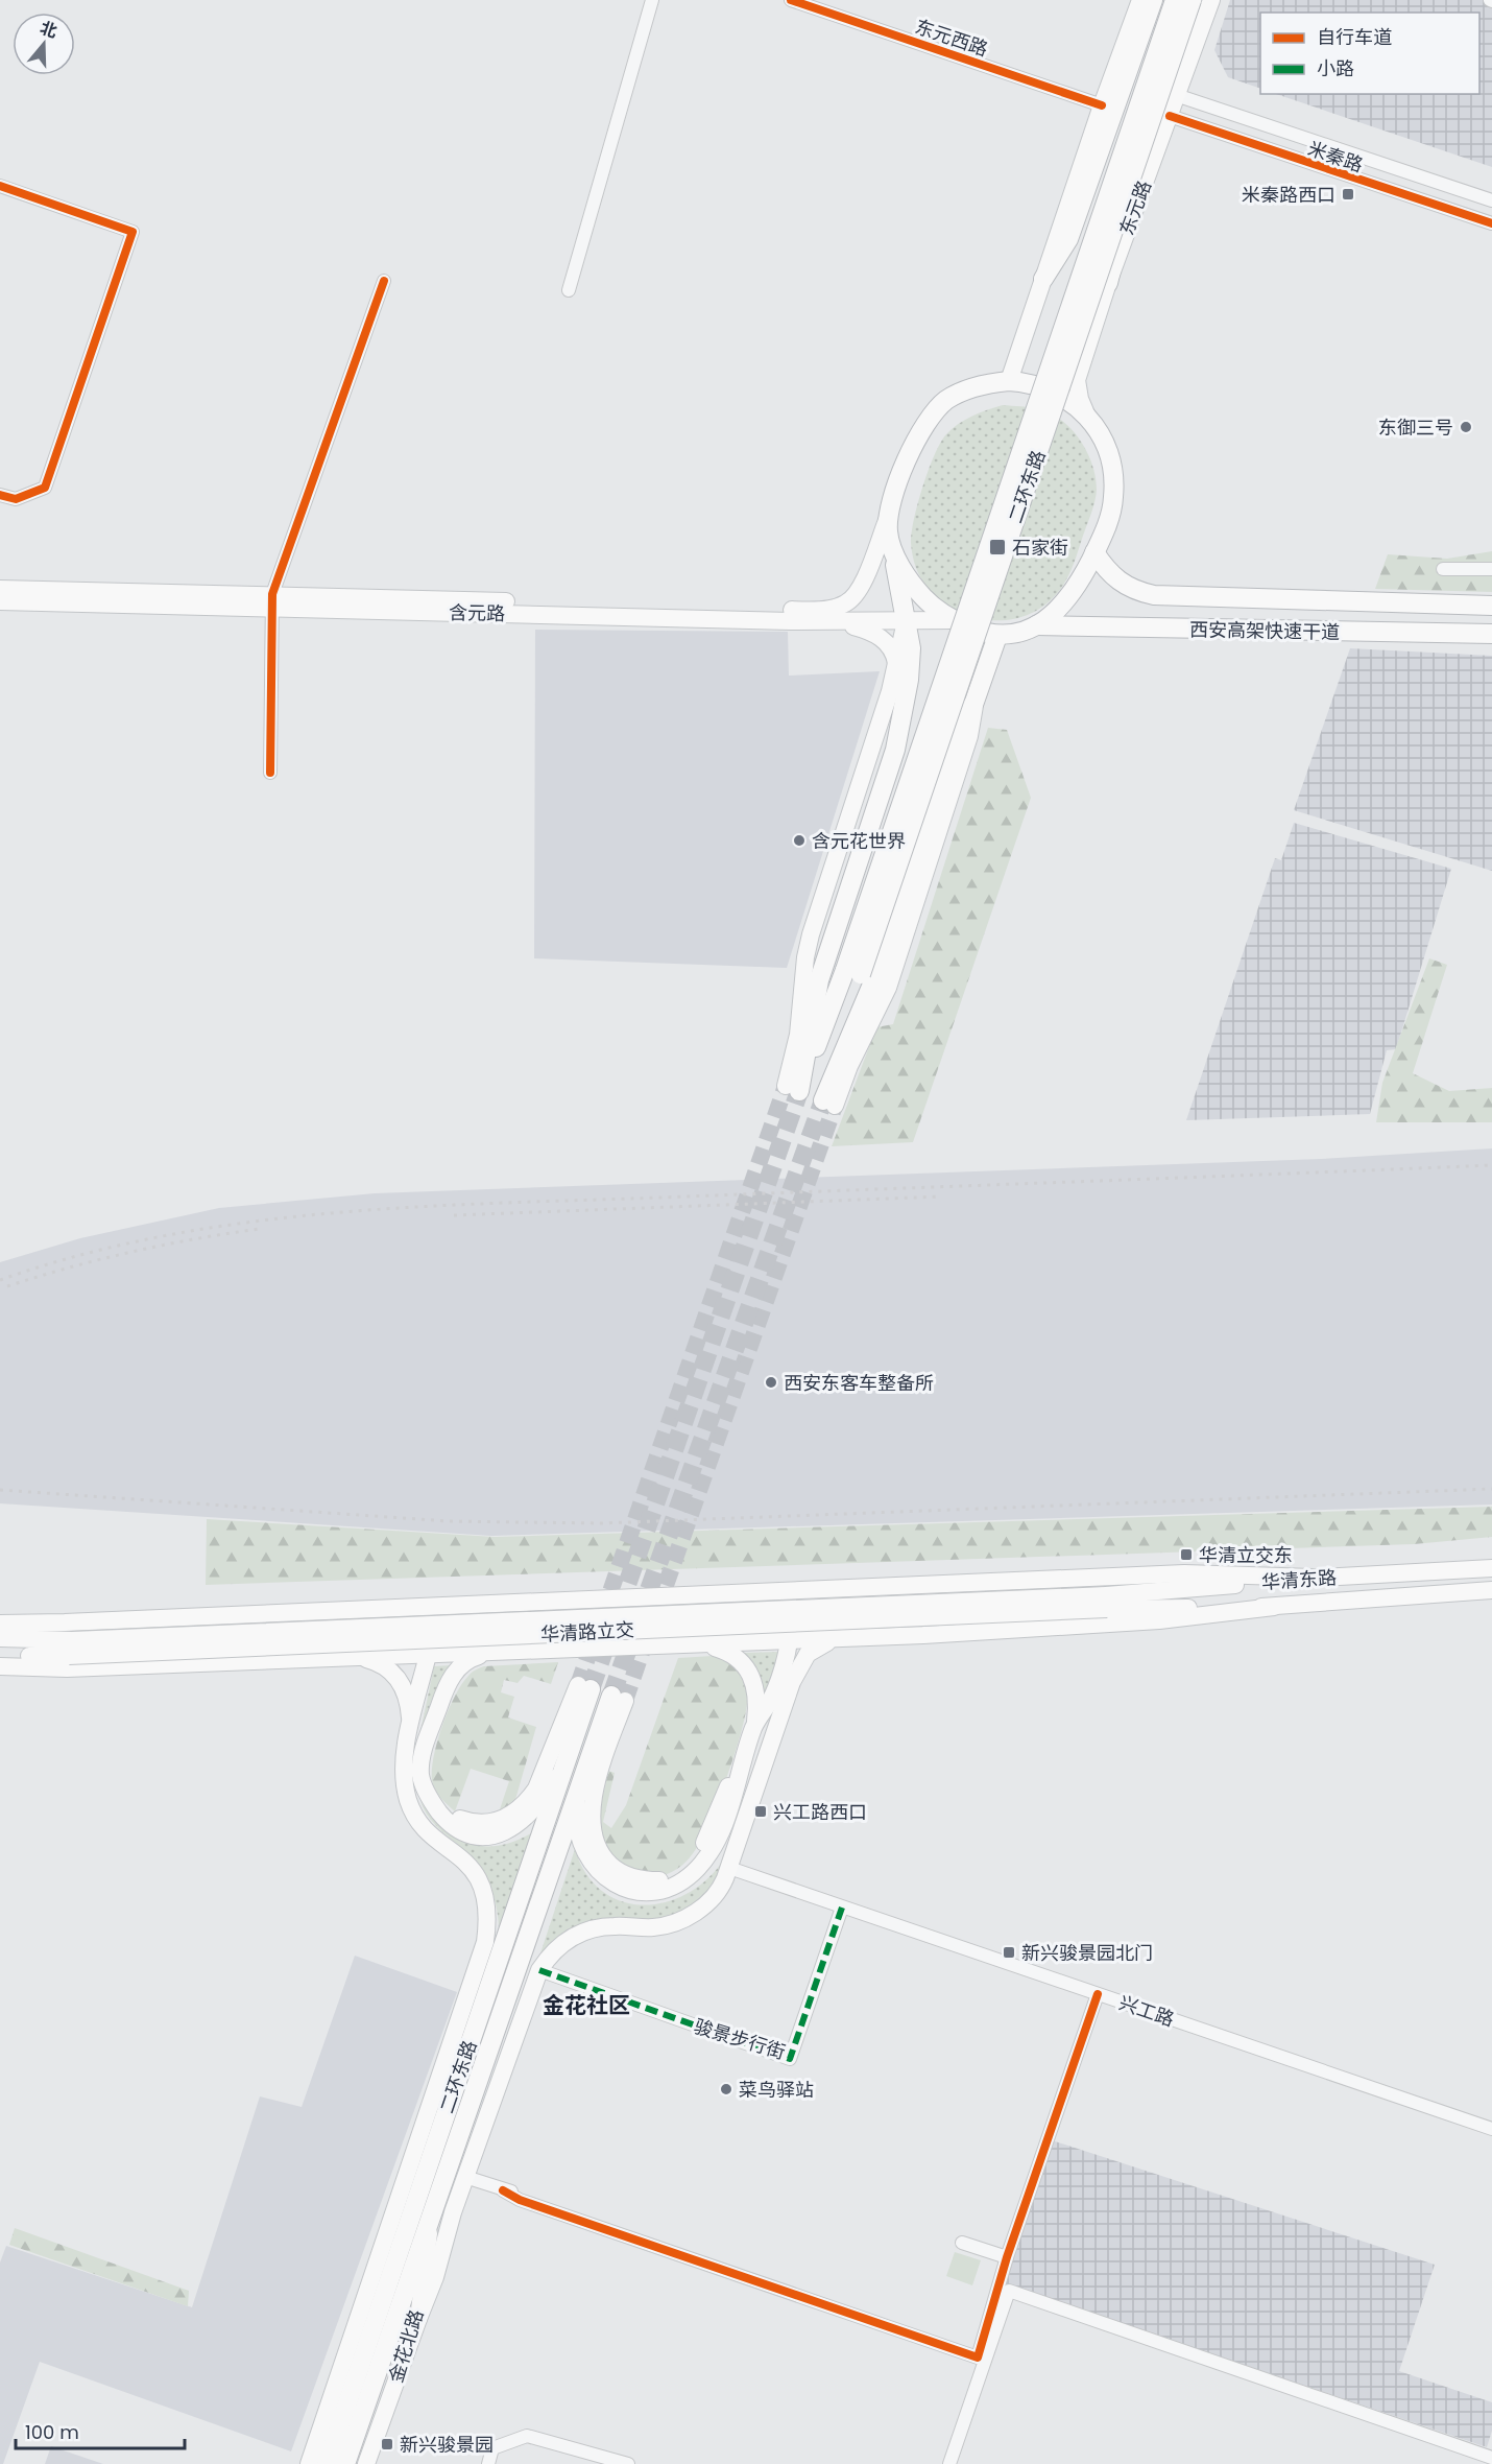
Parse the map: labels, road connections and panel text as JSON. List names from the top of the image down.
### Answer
{
  "streets": {
    "highway": ["二环东路", "西安高架快速干道"],
    "main road": [
      "东元路",
      "含元路",
      "华清东路",
      "华清路立交",
      "金花北路"
    ],
    "street": [
      "东元西路",
      "米秦路",
      "兴工路",
      "骏景步行街"
    ]
  },
  "crossings": [
    ["米秦路", "东元路"],
    ["二环东路", "金花北路"],
    ["华清东路", "华清路立交"],
    ["兴工路", "骏景步行街"]
  ],
  "districts": ["金花社区"],
  "places": {
    "transit": [
      "米秦路西口",
      "石家街",
      "华清立交东",
      "兴工路西口",
      "新兴骏景园北门",
      "新兴骏景园"
    ],
    "other": [
      "东御三号",
      "含元花世界",
      "西安东客车整备所",
      "菜鸟驿站"
    ]
  },
  "legend": ["自行车道", "小路"],
  "scale_bar": "100 m",
  "north": "top"
}
